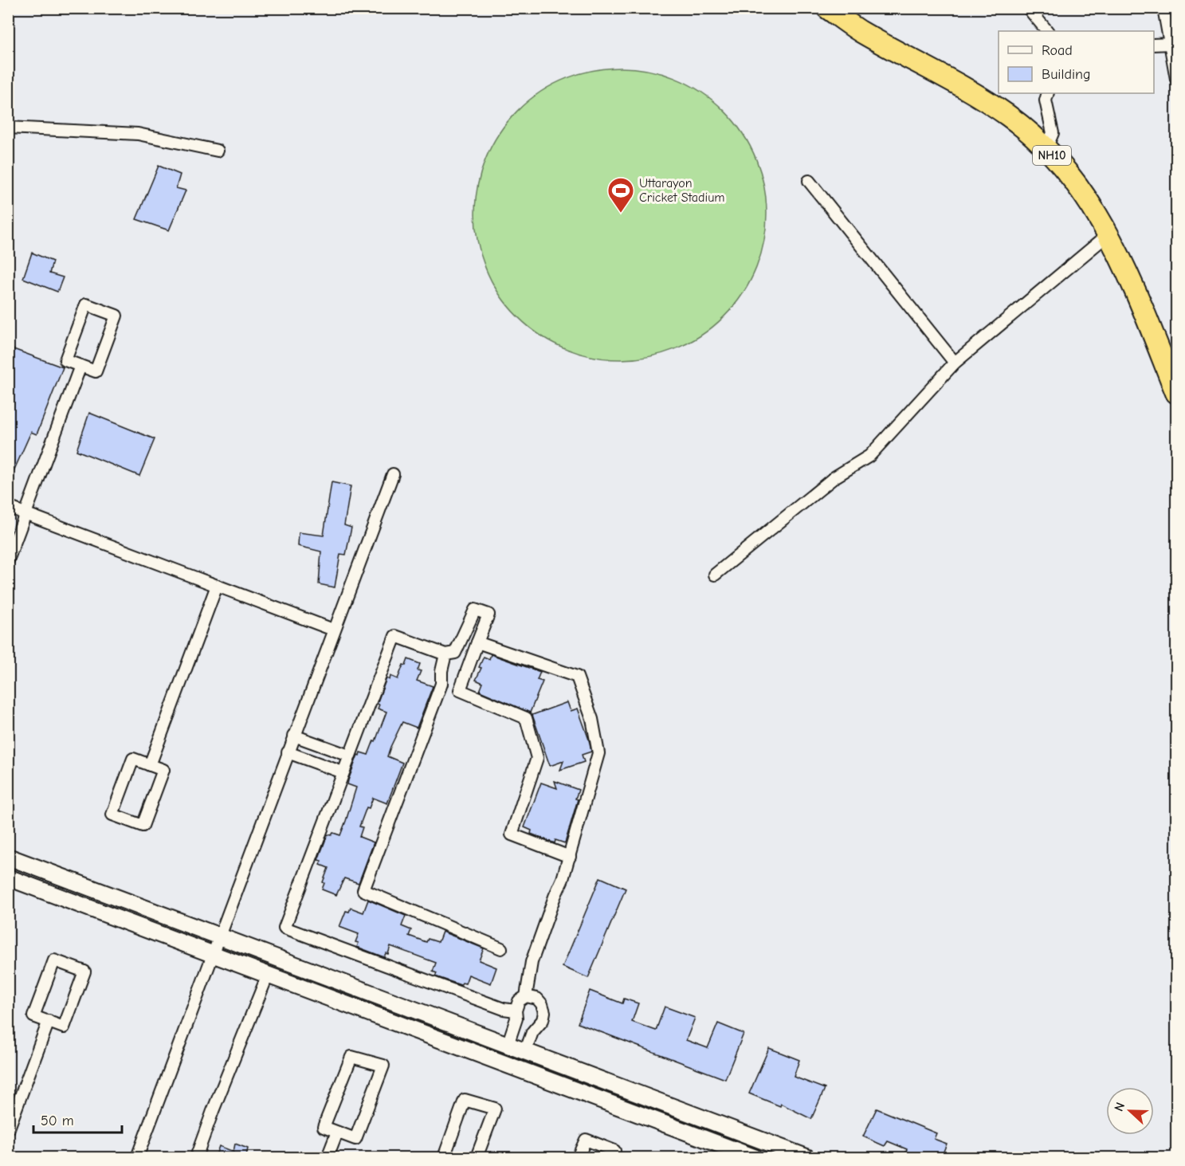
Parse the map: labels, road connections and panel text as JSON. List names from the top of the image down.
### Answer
{
  "streets": {
    "highway": ["NH10"]
  },
  "places": {
    "sports": ["Uttarayon Cricket Stadium"]
  },
  "legend": ["Road", "Building"],
  "scale_bar": "50 m",
  "north": "left"
}
